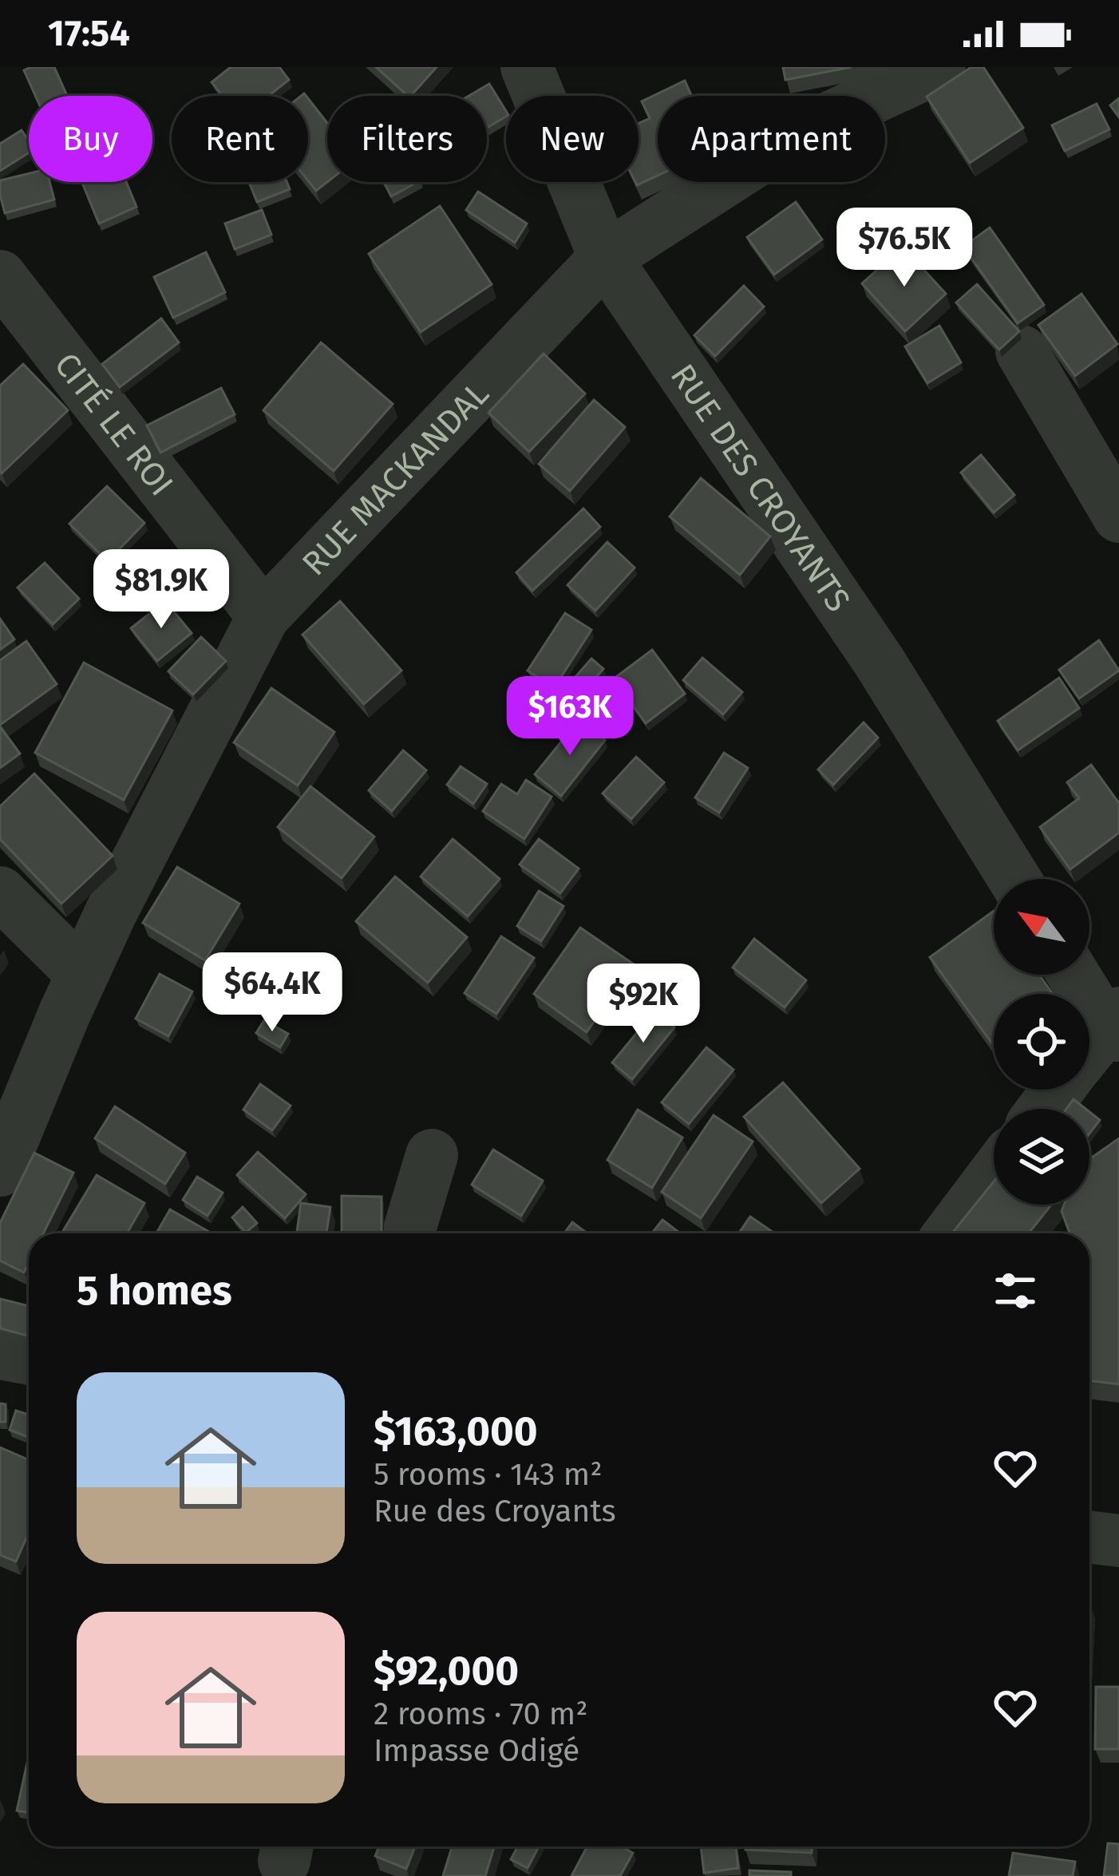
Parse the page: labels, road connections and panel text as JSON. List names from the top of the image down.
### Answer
{
  "streets": {
    "street": ["CITÉ LE ROI", "RUE MACKANDAL", "RUE DES CROYANTS"]
  },
  "crossings": [
    ["CITÉ LE ROI", "RUE MACKANDAL"],
    ["RUE MACKANDAL", "RUE DES CROYANTS"]
  ],
  "north": "top left",
  "page": {
    "status": "17:54",
    "chip": [
      "Buy",
      "Rent",
      "Filters",
      "New",
      "Apartment"
    ],
    "price": [
      "$76.5K",
      "$81.9K",
      "$163K",
      "$64.4K",
      "$92K"
    ],
    "heading": "5 homes",
    "list": [
      {
        "name": "$163,000",
        "note": "5 rooms · 143 m² · Rue des Croyants"
      },
      {
        "name": "$92,000",
        "note": "2 rooms · 70 m² · Impasse Odigé"
      }
    ]
  }
}
